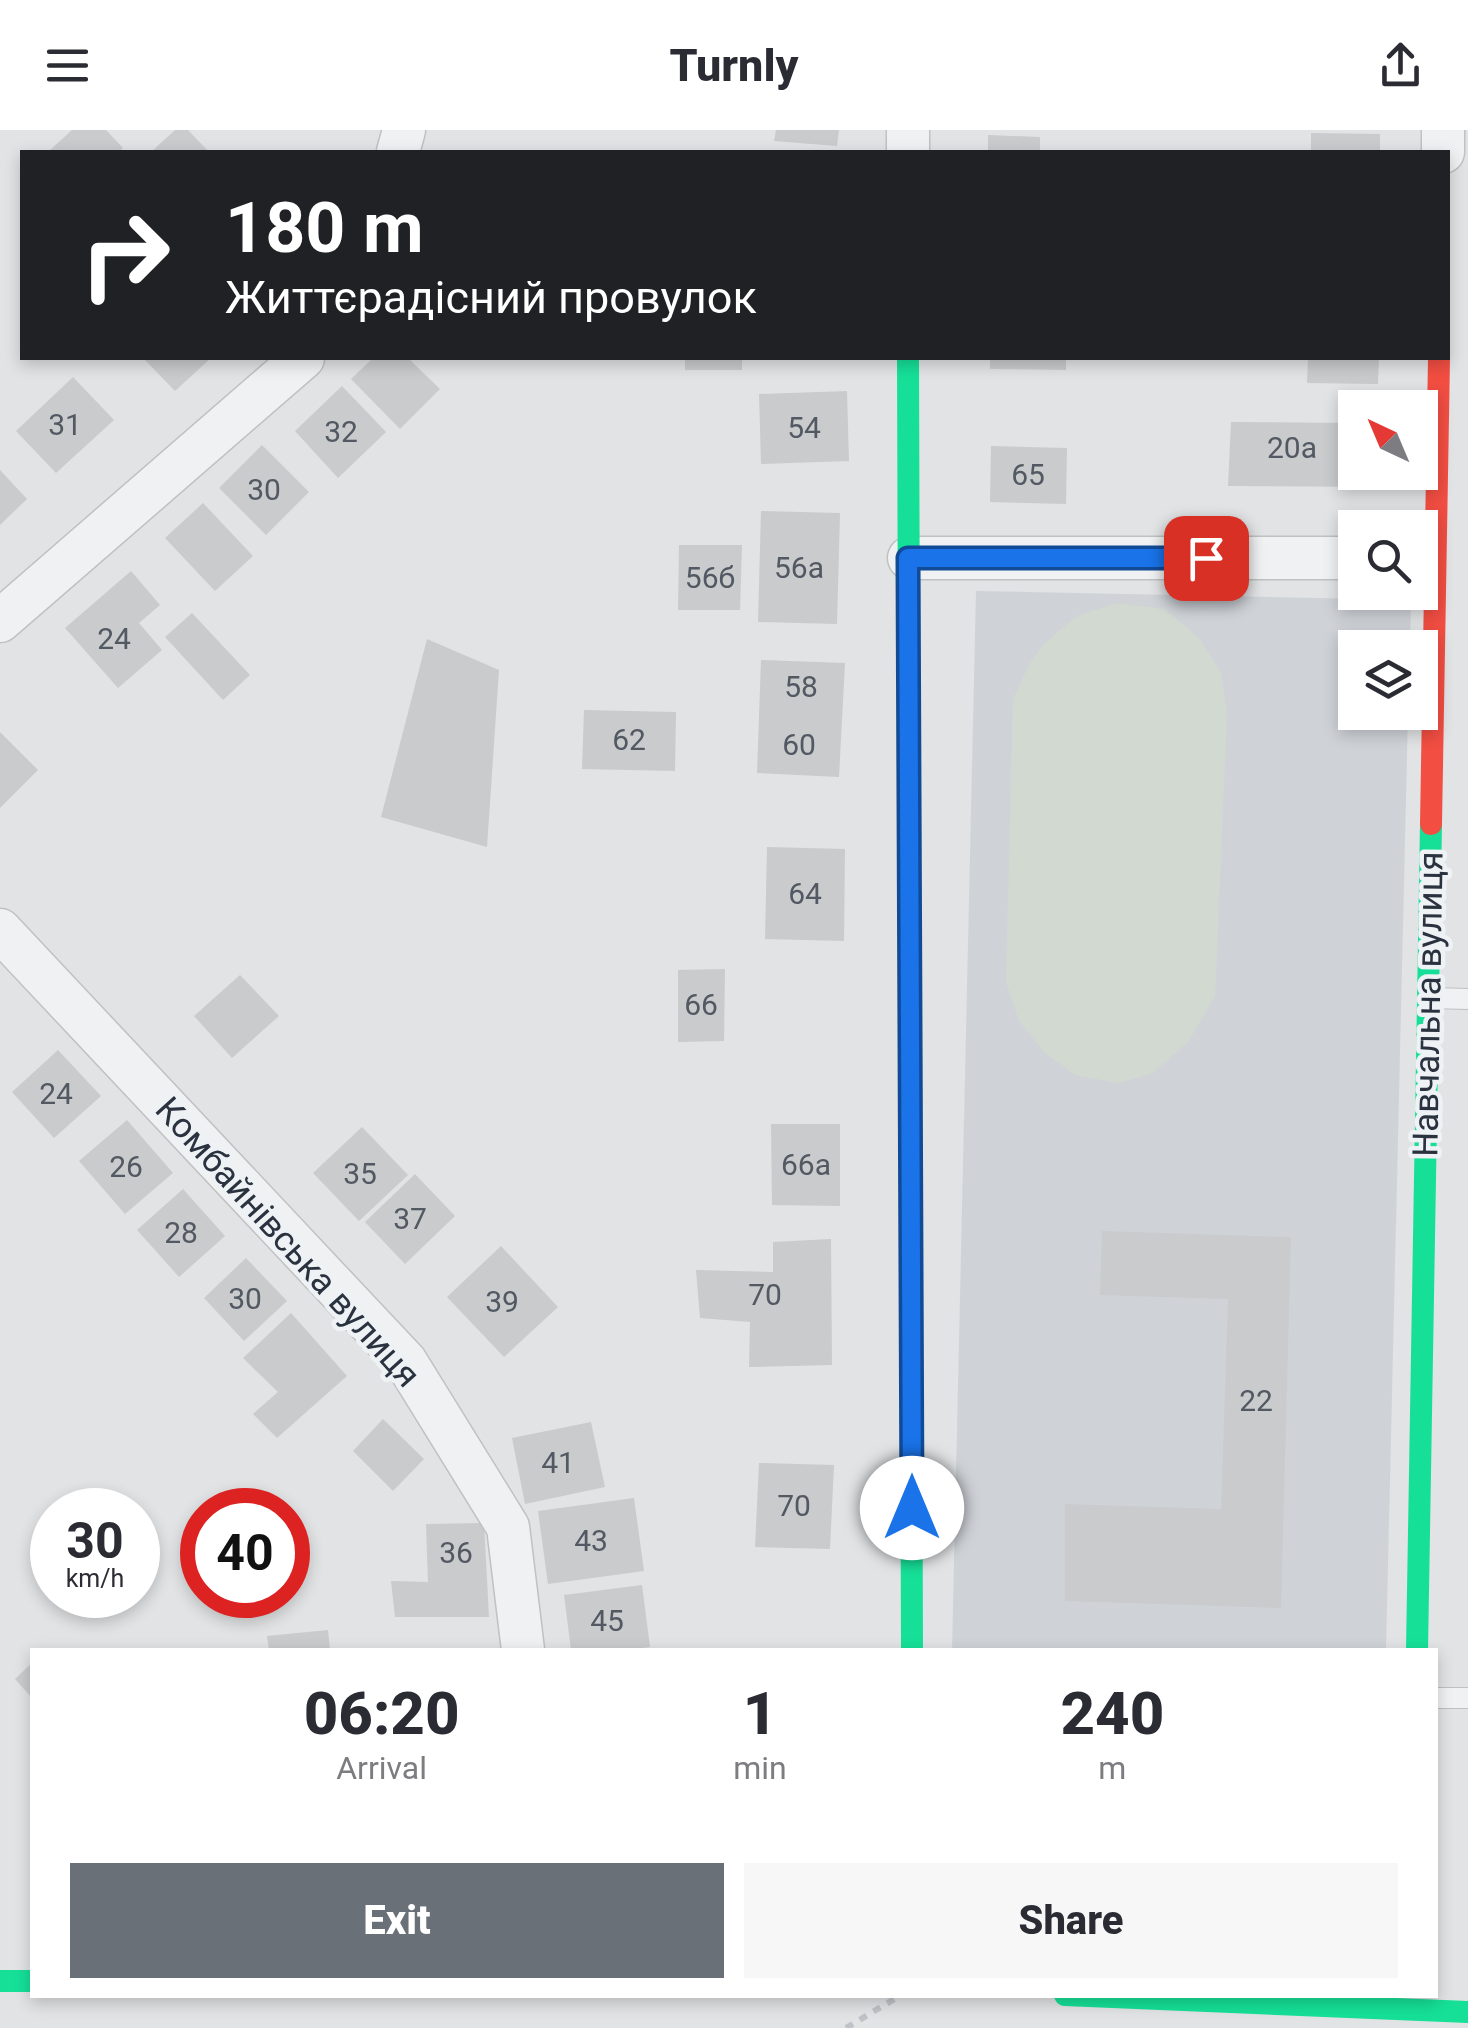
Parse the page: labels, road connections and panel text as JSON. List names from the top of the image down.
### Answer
{
  "streets": {
    "street": ["Навчальна вулиця", "Комбайнівська вулиця"]
  },
  "house_numbers": [
    "31",
    "54",
    "32",
    "20а",
    "65",
    "30",
    "56а",
    "56б",
    "24",
    "58",
    "62",
    "60",
    "64",
    "66",
    "24",
    "66а",
    "26",
    "35",
    "37",
    "28",
    "70",
    "30",
    "39",
    "22",
    "41",
    "70",
    "43",
    "36",
    "45"
  ],
  "north": "top left",
  "page": {
    "header": "Turnly",
    "turn": ["180 m", "Життєрадісний провулок"],
    "speed": "30 km/h",
    "limit": "40",
    "eta": [
      "06:20",
      "Arrival",
      "1",
      "min",
      "240",
      "m"
    ],
    "buttons": ["Exit", "Share"]
  }
}
